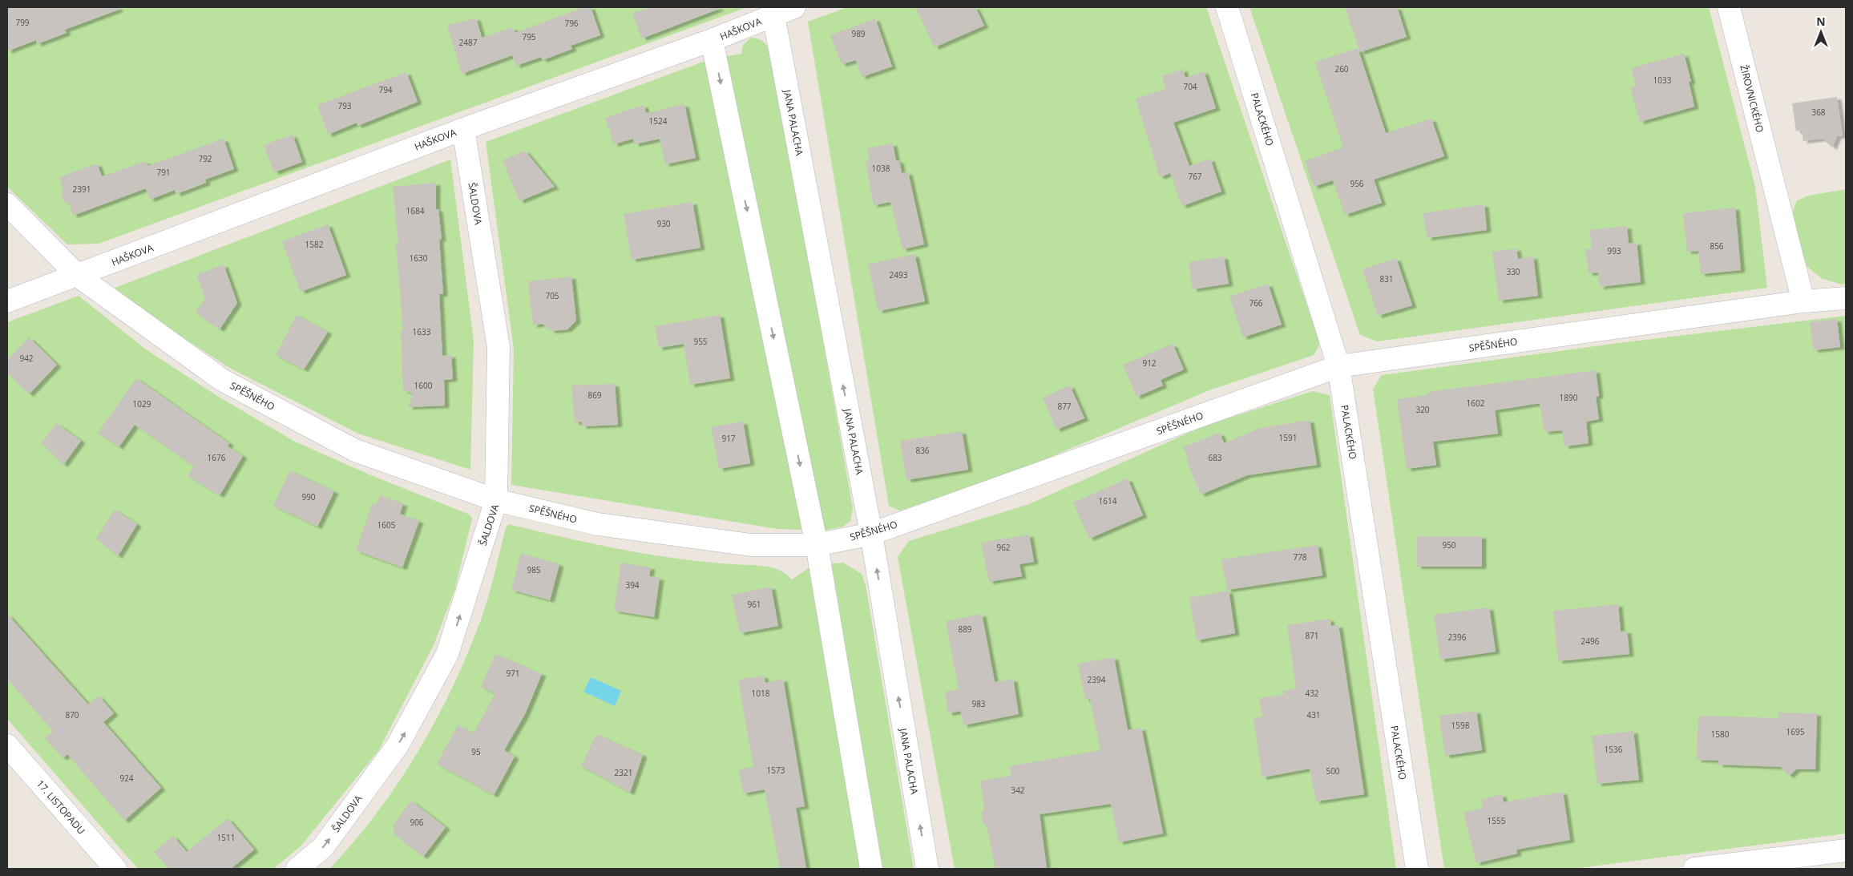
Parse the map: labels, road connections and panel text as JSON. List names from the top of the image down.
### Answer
{
  "streets": {
    "street": [
      "HAŠKOVA",
      "ŽIROVNICKÉHO",
      "PALACKÉHO",
      "JANA PALACHA",
      "ŠALDOVA",
      "SPĚŠNÉHO",
      "17. LISTOPADU"
    ]
  },
  "crossings": [
    ["HAŠKOVA", "JANA PALACHA"],
    ["HAŠKOVA", "ŠALDOVA"],
    ["HAŠKOVA", "SPĚŠNÉHO"],
    ["ŽIROVNICKÉHO", "SPĚŠNÉHO"],
    ["PALACKÉHO", "SPĚŠNÉHO"],
    ["JANA PALACHA", "SPĚŠNÉHO"],
    ["ŠALDOVA", "SPĚŠNÉHO"]
  ],
  "one_way": ["ŠALDOVA"],
  "house_numbers": [
    "799",
    "796",
    "989",
    "795",
    "2487",
    "260",
    "1033",
    "704",
    "794",
    "793",
    "368",
    "1524",
    "792",
    "1038",
    "791",
    "767",
    "956",
    "2391",
    "1684",
    "930",
    "1582",
    "856",
    "993",
    "1630",
    "330",
    "2493",
    "831",
    "705",
    "766",
    "1633",
    "955",
    "942",
    "912",
    "1600",
    "869",
    "1890",
    "1602",
    "1029",
    "877",
    "320",
    "1591",
    "917",
    "836",
    "1676",
    "683",
    "990",
    "1614",
    "1605",
    "950",
    "962",
    "778",
    "985",
    "394",
    "961",
    "889",
    "871",
    "2396",
    "2496",
    "971",
    "2394",
    "1018",
    "432",
    "983",
    "870",
    "431",
    "1598",
    "1695",
    "1580",
    "1536",
    "95",
    "1573",
    "500",
    "2321",
    "924",
    "342",
    "1555",
    "906",
    "1511"
  ],
  "north": "top"
}
